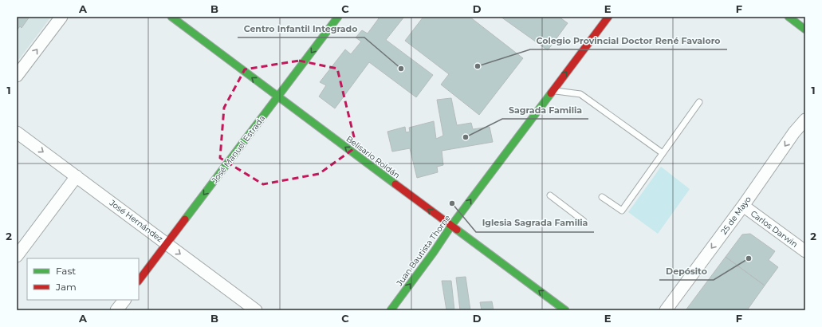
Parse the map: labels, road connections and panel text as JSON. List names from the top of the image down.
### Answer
{
  "streets": {
    "street": [
      "José Manuel Estrada",
      "Belisario Roldán",
      "25 de Mayo",
      "José Hernández",
      "Carlos Darwin",
      "Juan Bautista Thorne"
    ]
  },
  "crossings": [
    ["José Manuel Estrada", "Belisario Roldán"],
    ["José Manuel Estrada", "José Hernández"],
    ["Belisario Roldán", "Juan Bautista Thorne"],
    ["25 de Mayo", "Carlos Darwin"]
  ],
  "one_way": [
    "José Manuel Estrada",
    "Belisario Roldán",
    "25 de Mayo",
    "José Hernández",
    "Juan Bautista Thorne"
  ],
  "places": [
    "Colegio Provincial Doctor René Favaloro",
    "Centro Infantil Integrado",
    "Sagrada Familia",
    "Iglesia Sagrada Familia",
    "Depósito"
  ],
  "legend": ["Fast", "Jam"],
  "grid": {
    "columns": [
      "A",
      "B",
      "C",
      "D",
      "E",
      "F"
    ],
    "rows": ["1", "2"]
  }
}
